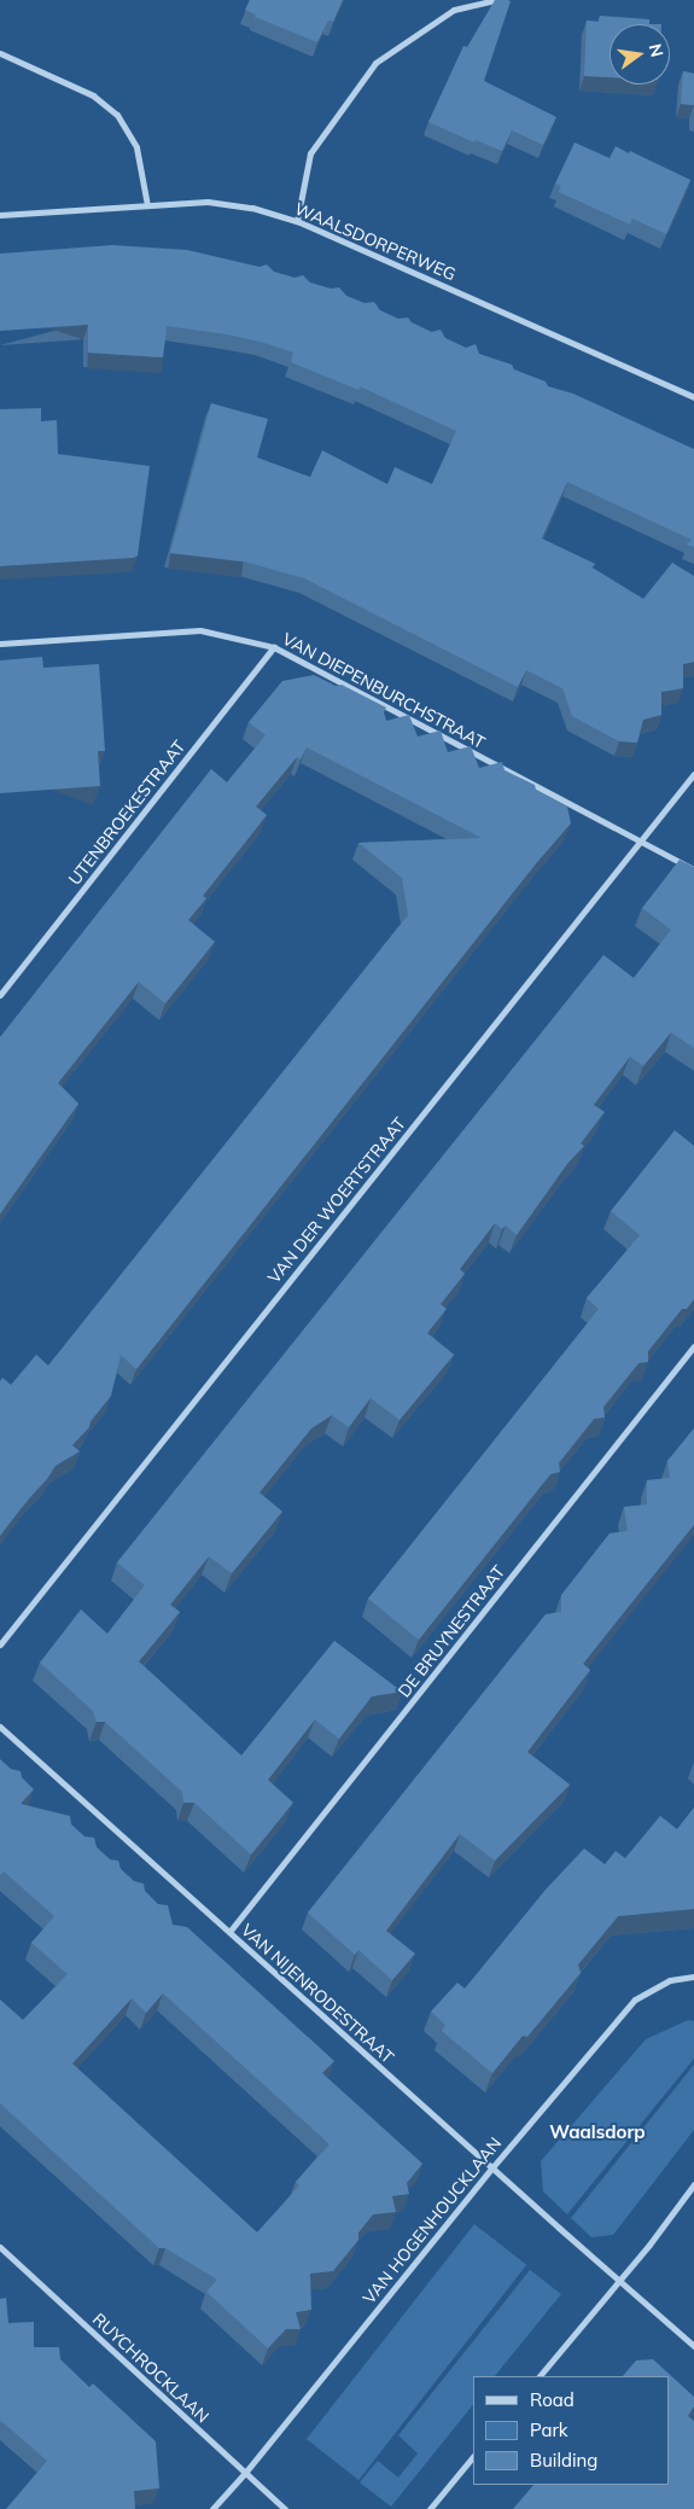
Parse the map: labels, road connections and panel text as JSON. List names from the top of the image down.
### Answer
{
  "streets": {
    "street": [
      "WAALSDORPERWEG",
      "VAN DIEPENBURCHSTRAAT",
      "UTENBROEKESTRAAT",
      "VAN DER WOERTSTRAAT",
      "DE BRUYNESTRAAT",
      "VAN NIJENRODESTRAAT",
      "VAN HOGENHOUCKLAAN",
      "RUYCHROCKLAAN"
    ]
  },
  "crossings": [
    ["VAN DIEPENBURCHSTRAAT", "UTENBROEKESTRAAT"],
    ["VAN DIEPENBURCHSTRAAT", "VAN DER WOERTSTRAAT"],
    ["DE BRUYNESTRAAT", "VAN NIJENRODESTRAAT"],
    ["VAN NIJENRODESTRAAT", "VAN HOGENHOUCKLAAN"],
    ["VAN HOGENHOUCKLAAN", "RUYCHROCKLAAN"]
  ],
  "districts": ["Waalsdorp"],
  "legend": ["Road", "Park", "Building"],
  "north": "right"
}
